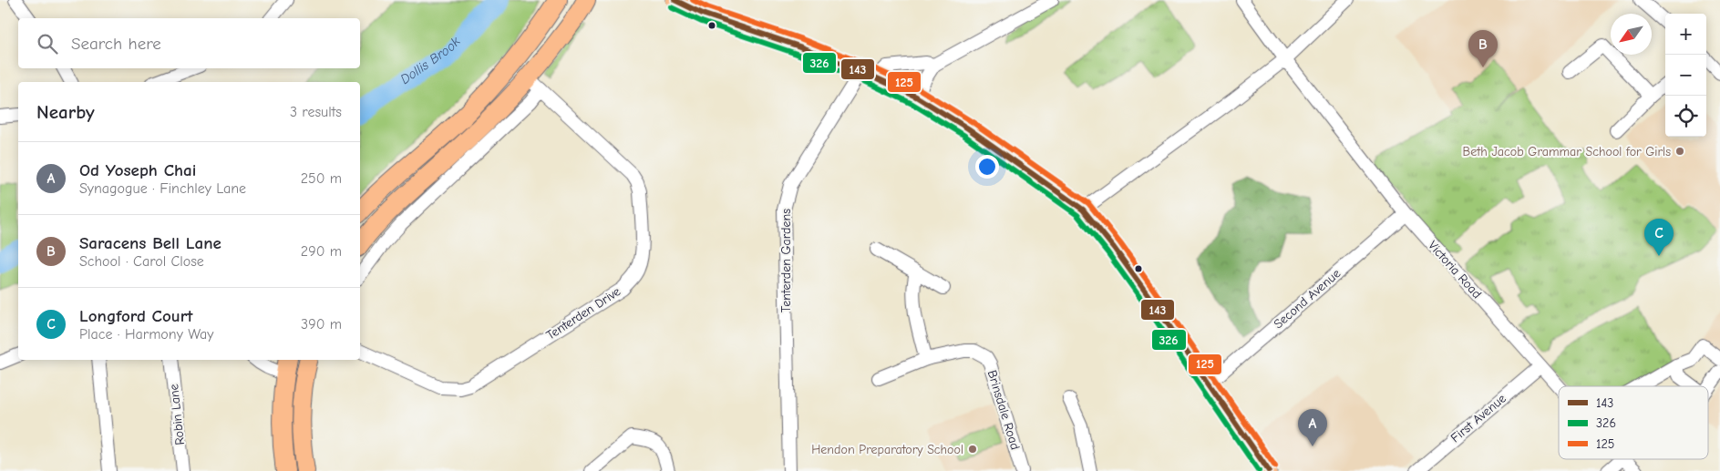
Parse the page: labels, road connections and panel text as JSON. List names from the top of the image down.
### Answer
{
  "streets": {
    "street": [
      "Tenterden Gardens",
      "Victoria Road",
      "Second Avenue",
      "Tenterden Drive",
      "Brinsdale Road",
      "Robin Lane",
      "First Avenue"
    ]
  },
  "crossings": [
    ["Victoria Road", "Second Avenue"],
    ["Victoria Road", "First Avenue"]
  ],
  "water": ["Dollis Brook"],
  "places": ["Beth Jacob Grammar School for Girls", "Hendon Preparatory School"],
  "lines": ["transit line 143", "transit line 125", "transit line 326"],
  "legend": ["143", "326", "125"],
  "north": "bottom left",
  "page": {
    "map_buttons": ["+", "−"],
    "search": "Search here",
    "pins": ["B", "C", "A"],
    "heading": ["Nearby", "3 results"],
    "list": [
      {
        "mark": "A",
        "name": "Od Yoseph Chai",
        "note": "Synagogue · Finchley Lane",
        "value": "250 m"
      },
      {
        "mark": "B",
        "name": "Saracens Bell Lane",
        "note": "School · Carol Close",
        "value": "290 m"
      },
      {
        "mark": "C",
        "name": "Longford Court",
        "note": "Place · Harmony Way",
        "value": "390 m"
      }
    ]
  }
}
